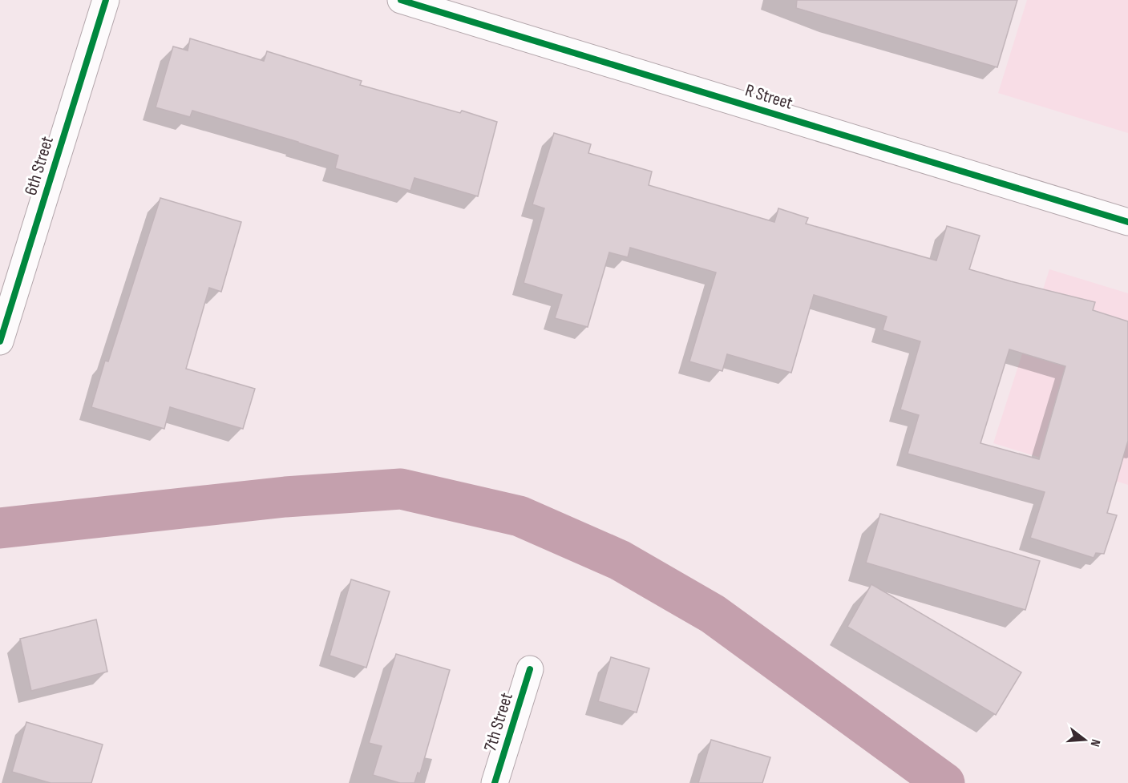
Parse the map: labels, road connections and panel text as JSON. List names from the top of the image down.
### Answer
{
  "streets": {
    "street": ["R Street", "6th Street", "7th Street"]
  },
  "north": "right"
}
